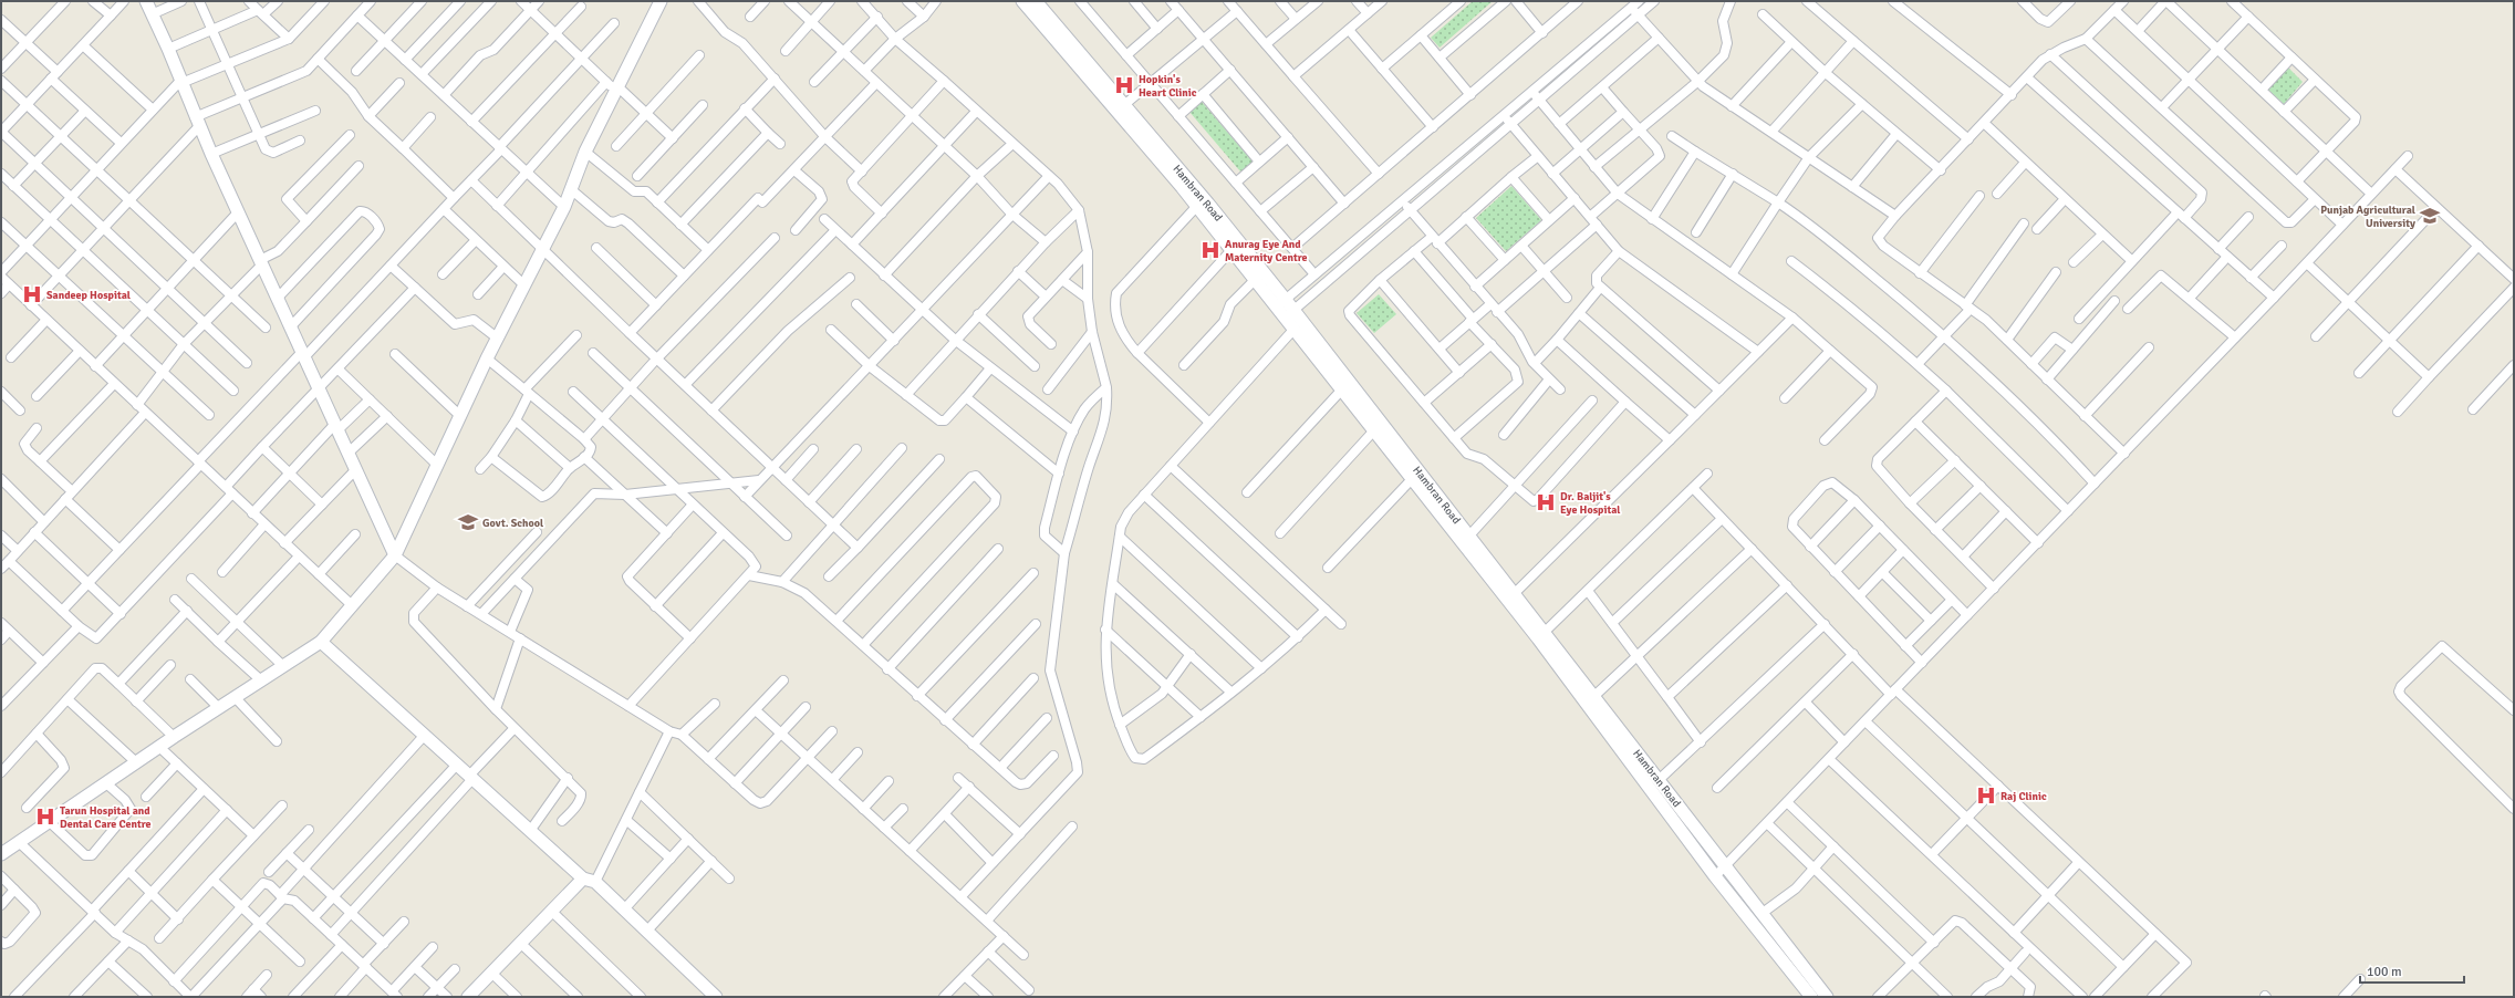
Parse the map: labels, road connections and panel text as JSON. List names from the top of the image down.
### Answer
{
  "streets": {
    "main road": ["Hambran Road"]
  },
  "places": {
    "hospital": [
      "Hopkin's Heart Clinic",
      "Anurag Eye And Maternity Centre",
      "Sandeep Hospital",
      "Dr. Baljit's Eye Hospital",
      "Raj Clinic",
      "Tarun Hospital and Dental Care Centre"
    ],
    "school or university": ["Punjab Agricultural University", "Govt. School"]
  },
  "scale_bar": "100 m"
}
